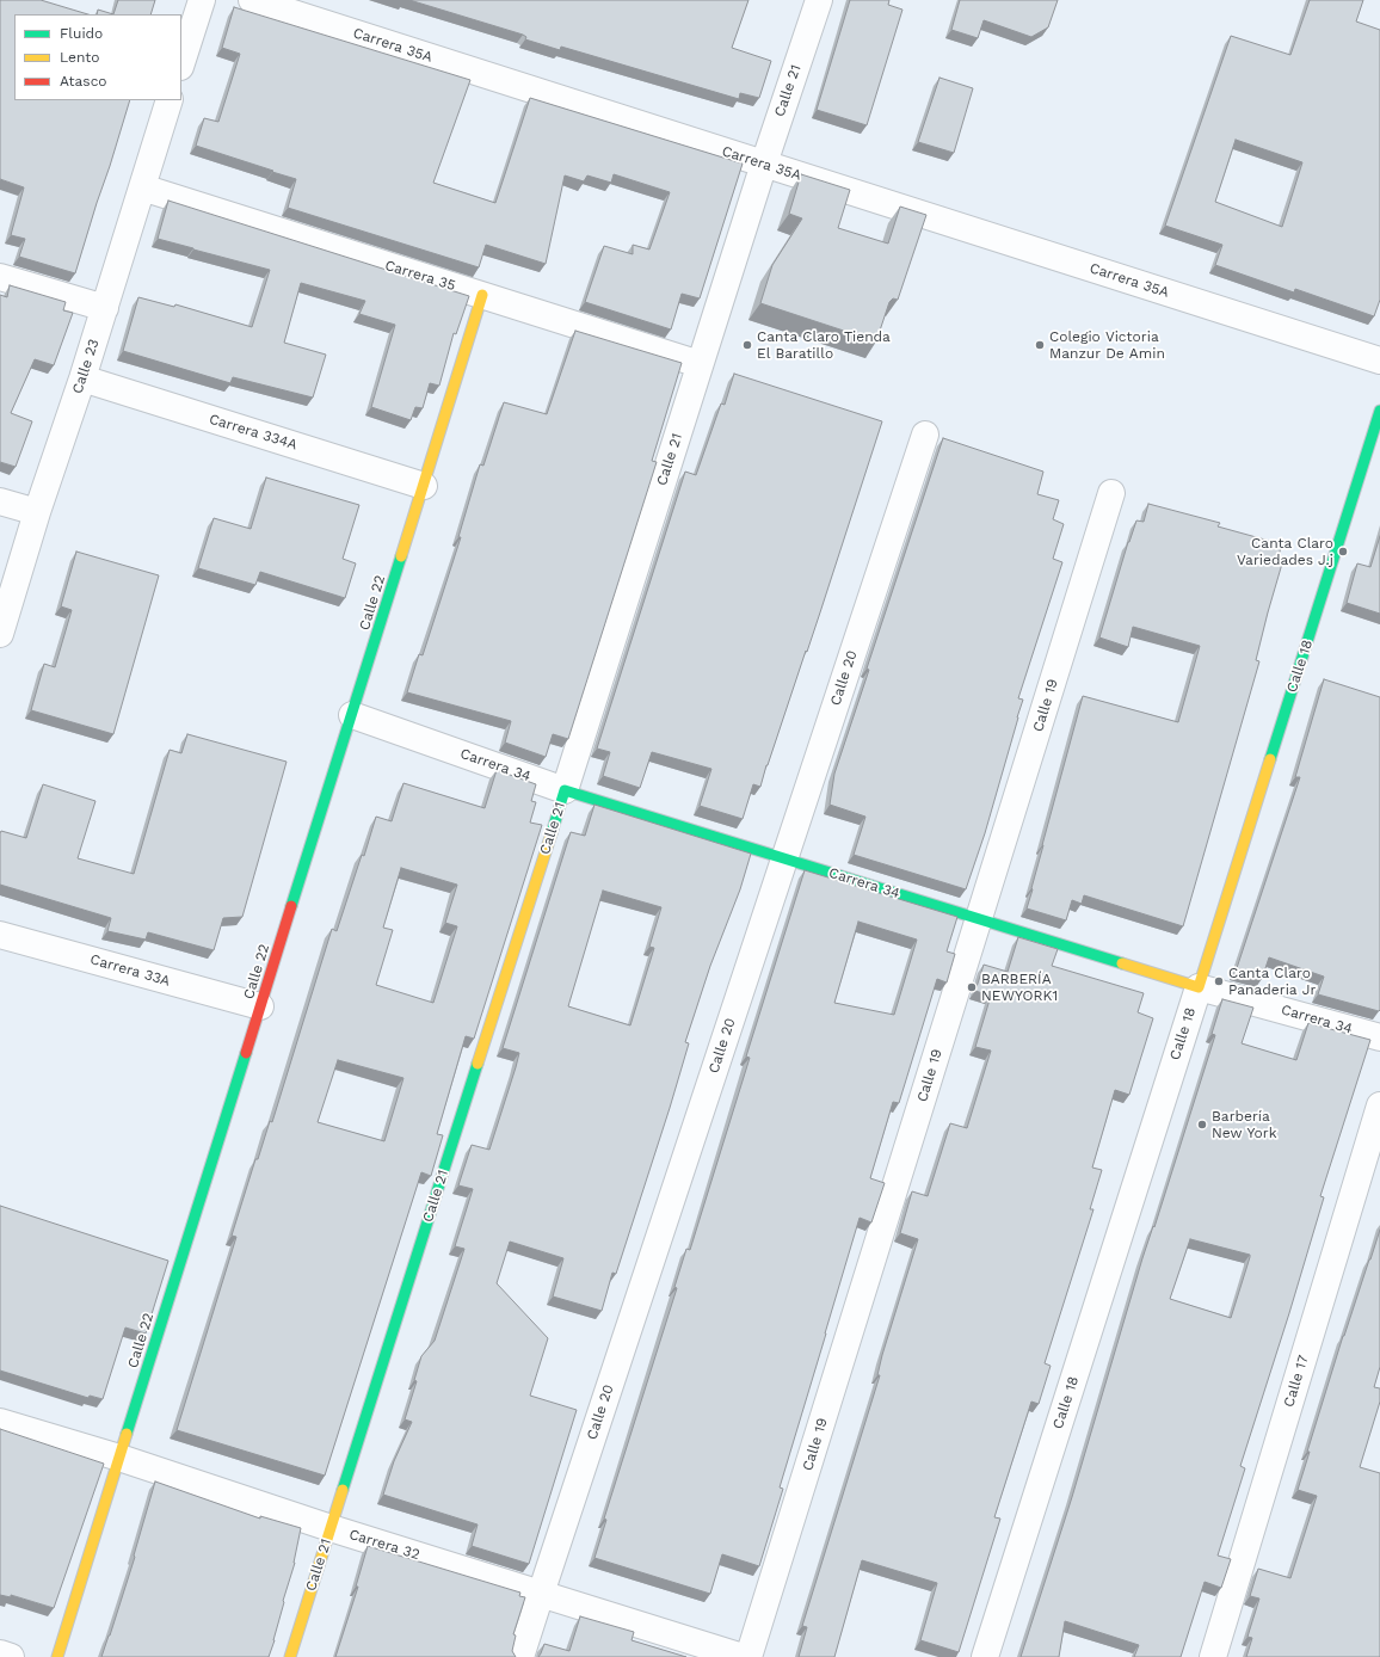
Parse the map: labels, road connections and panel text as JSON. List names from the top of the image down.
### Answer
{
  "streets": {
    "street": [
      "Carrera 35A",
      "Calle 21",
      "Carrera 35",
      "Calle 23",
      "Carrera 334A",
      "Calle 22",
      "Calle 18",
      "Calle 20",
      "Calle 19",
      "Carrera 34",
      "Carrera 33A",
      "Calle 17",
      "Carrera 32"
    ]
  },
  "crossings": [
    ["Carrera 35A", "Calle 21"],
    ["Calle 21", "Carrera 35"],
    ["Calle 21", "Carrera 34"],
    ["Calle 21", "Carrera 32"],
    ["Carrera 35", "Calle 23"],
    ["Carrera 35", "Calle 22"],
    ["Calle 23", "Carrera 334A"],
    ["Carrera 334A", "Calle 22"],
    ["Calle 22", "Carrera 34"],
    ["Calle 22", "Carrera 33A"],
    ["Calle 22", "Carrera 32"],
    ["Calle 18", "Carrera 34"],
    ["Calle 20", "Carrera 34"],
    ["Calle 20", "Carrera 32"],
    ["Calle 19", "Carrera 34"]
  ],
  "places": [
    "Canta Claro Tienda El Baratillo",
    "Colegio Victoria Manzur De Amin",
    "Canta Claro Variedades J.j",
    "Canta Claro Panaderia Jr",
    "BARBERÍA NEWYORK1",
    "Barbería New York"
  ],
  "legend": ["Fluido", "Lento", "Atasco"]
}
